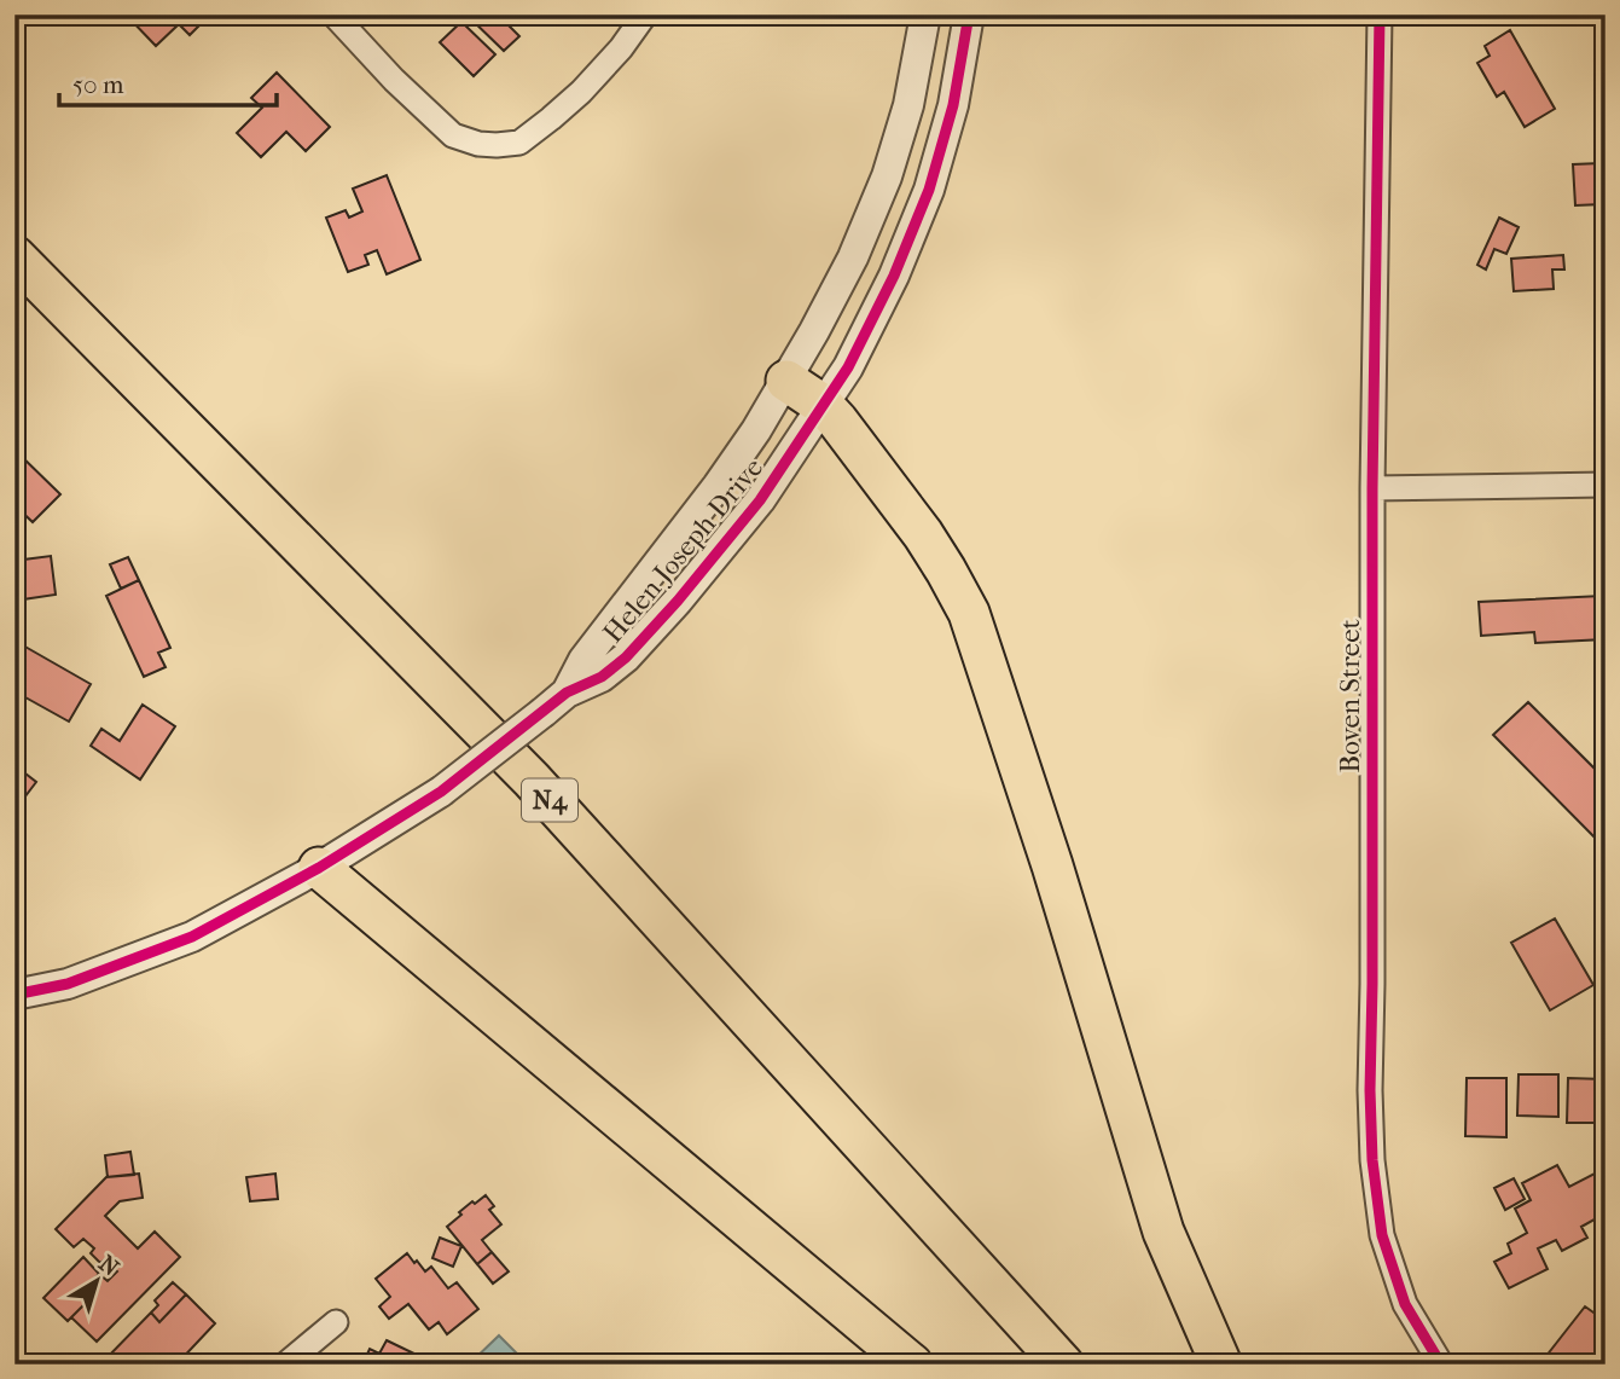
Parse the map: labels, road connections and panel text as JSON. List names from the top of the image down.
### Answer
{
  "streets": {
    "highway": ["N4"],
    "street": ["Helen Joseph Drive", "Boven Street"]
  },
  "scale_bar": "50 m",
  "north": "top right"
}
